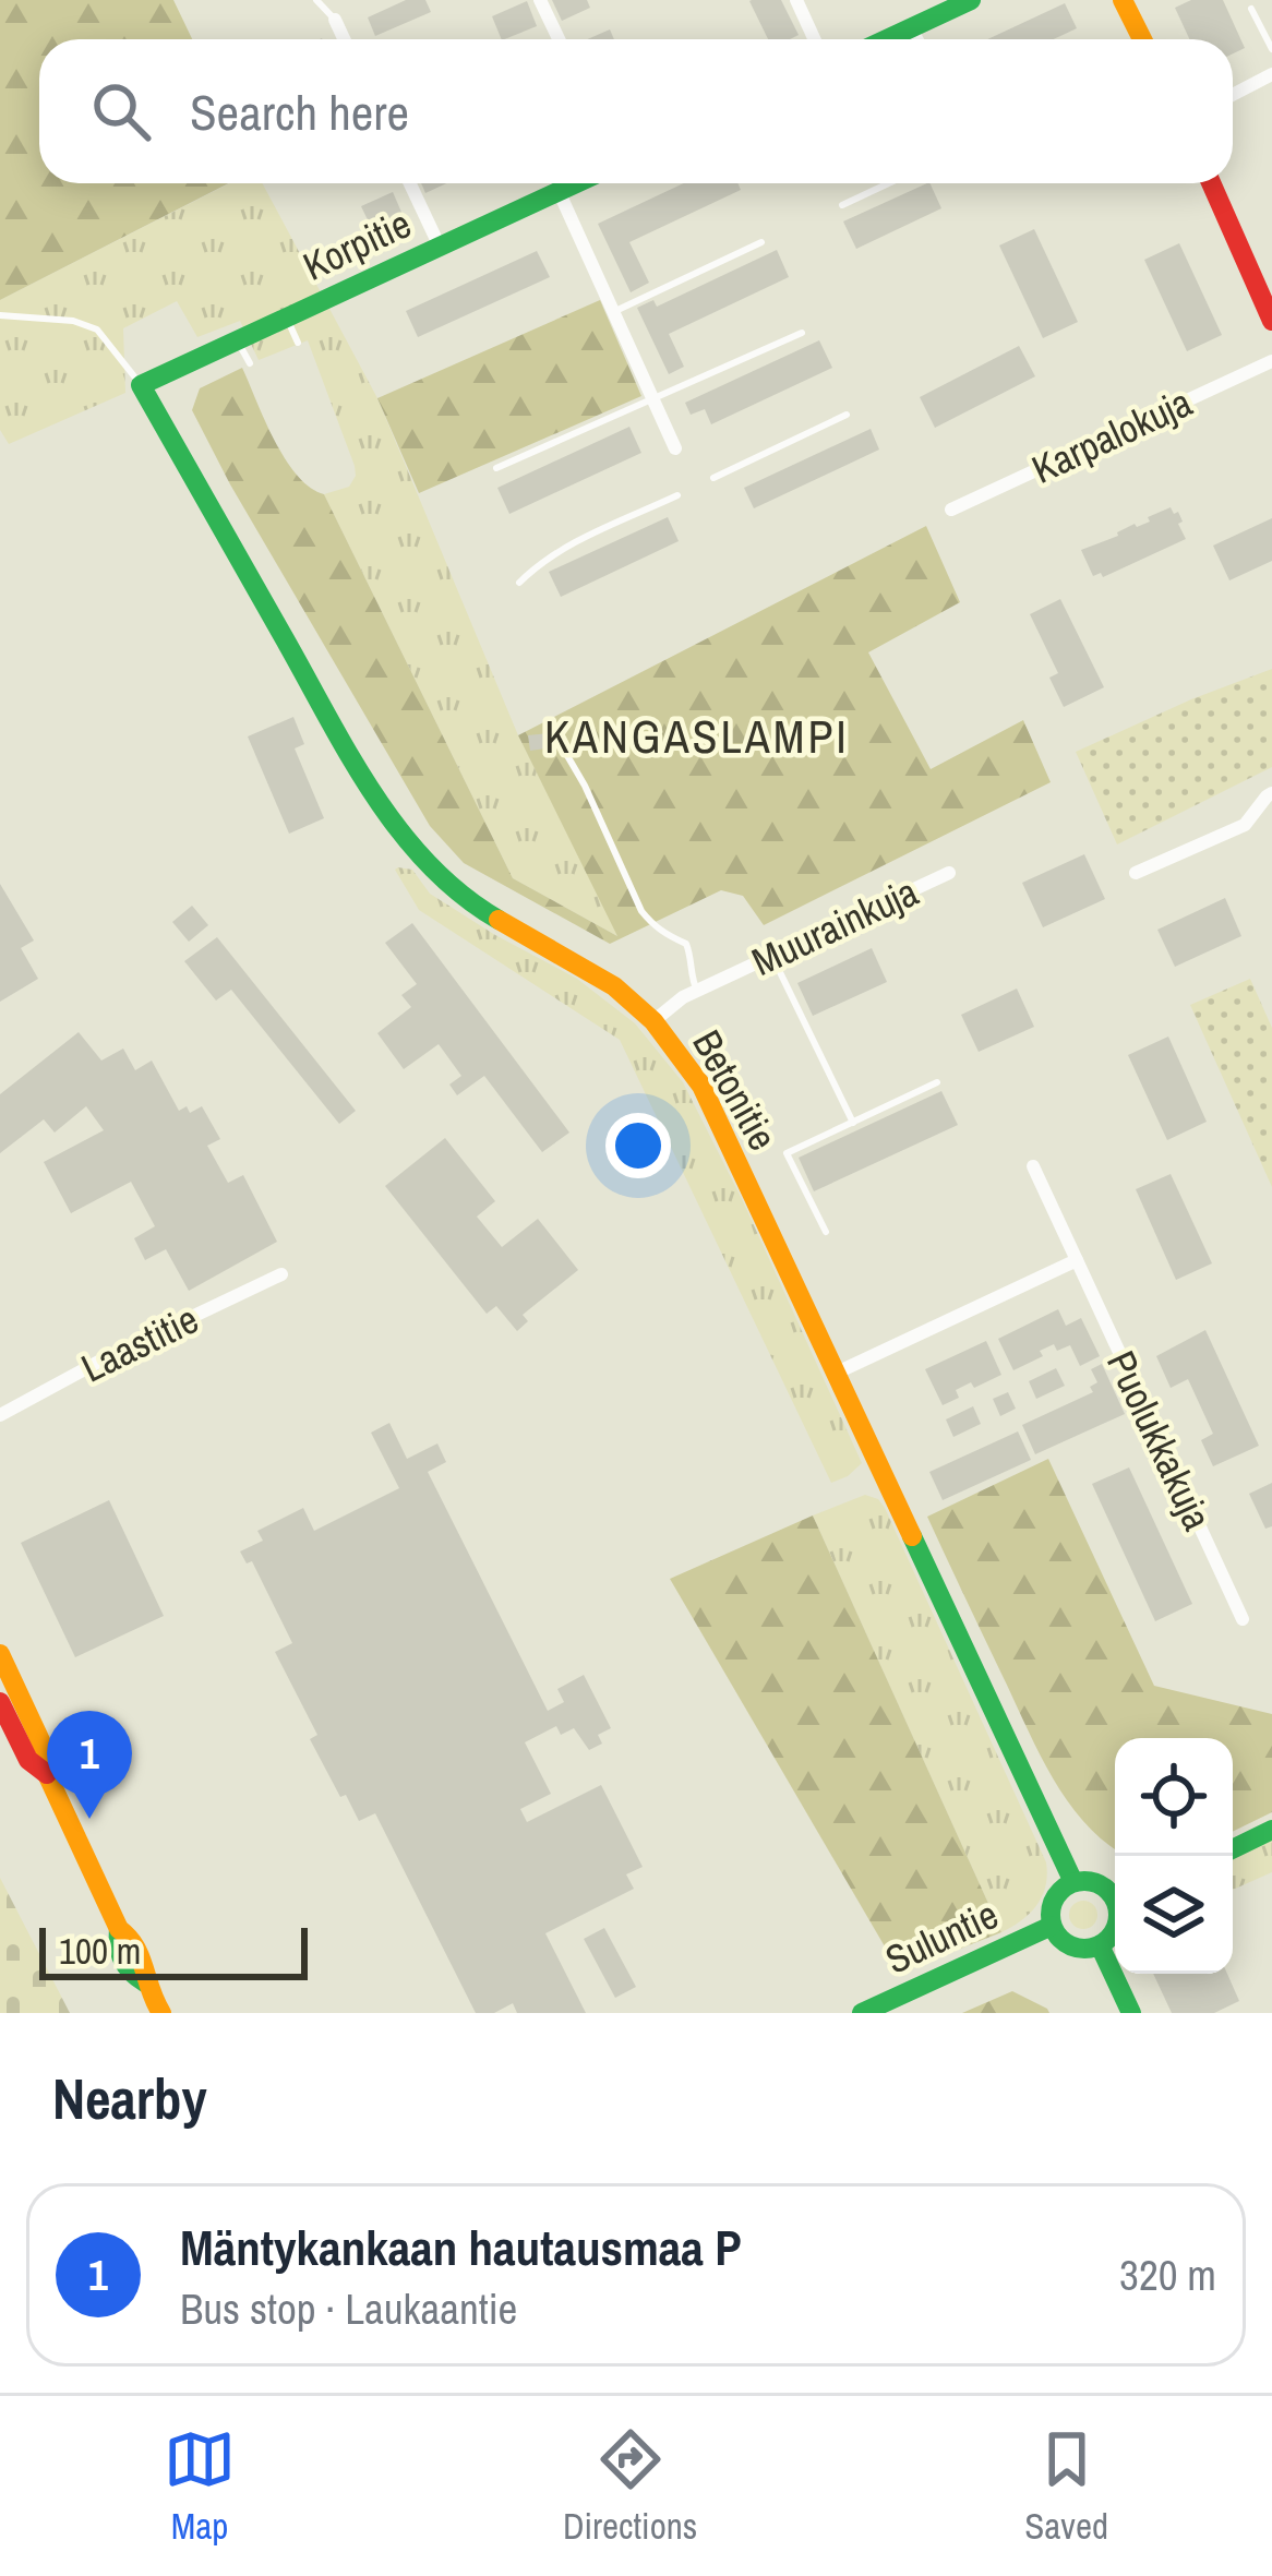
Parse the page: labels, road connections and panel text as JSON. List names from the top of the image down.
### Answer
{
  "streets": {
    "street": [
      "Korpitie",
      "Karpalokuja",
      "Muurainkuja",
      "Betonitie",
      "Laastitie",
      "Puolukkakuja",
      "Suluntie"
    ]
  },
  "crossings": [
    ["Korpitie", "Betonitie"],
    ["Muurainkuja", "Betonitie"]
  ],
  "districts": ["KANGASLAMPI"],
  "scale_bar": "100 m",
  "page": {
    "search": "Search here",
    "pins": "1",
    "scale": "100 m",
    "heading": "Nearby",
    "list": [
      {
        "mark": "1",
        "name": "Mäntykankaan hautausmaa P",
        "note": "Bus stop · Laukaantie",
        "value": "320 m"
      }
    ],
    "nav": ["Map", "Directions", "Saved"]
  }
}
